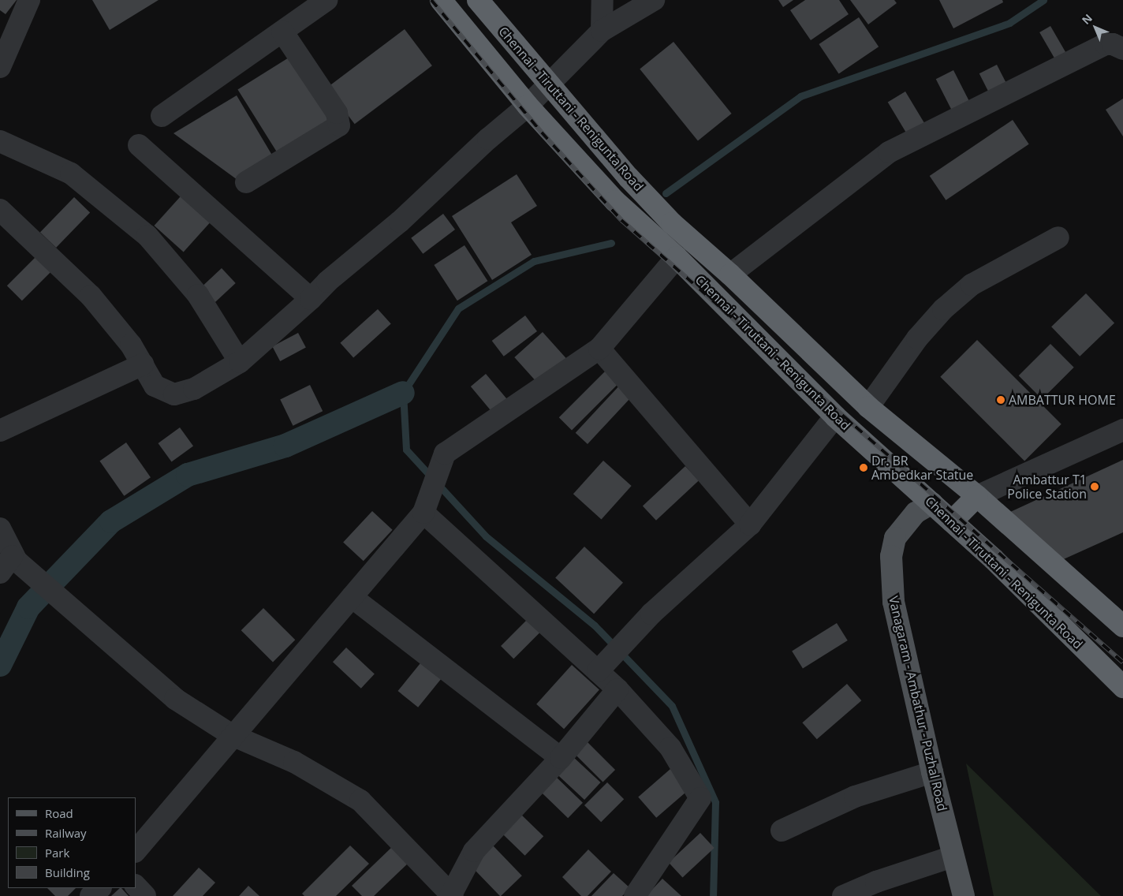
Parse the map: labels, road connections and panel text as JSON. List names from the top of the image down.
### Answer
{
  "streets": {
    "highway": ["Chennai - Tiruttani - Renigunta Road"],
    "main road": ["Vanagaram - Ambathur - Puzhal Road"]
  },
  "crossings": [
    ["Chennai - Tiruttani - Renigunta Road", "Vanagaram - Ambathur - Puzhal Road"]
  ],
  "places": ["AMBATTUR HOME", "Dr. BR Ambedkar Statue", "Ambattur T1 Police Station"],
  "legend": [
    "Road",
    "Railway",
    "Park",
    "Building"
  ],
  "north": "top left"
}
